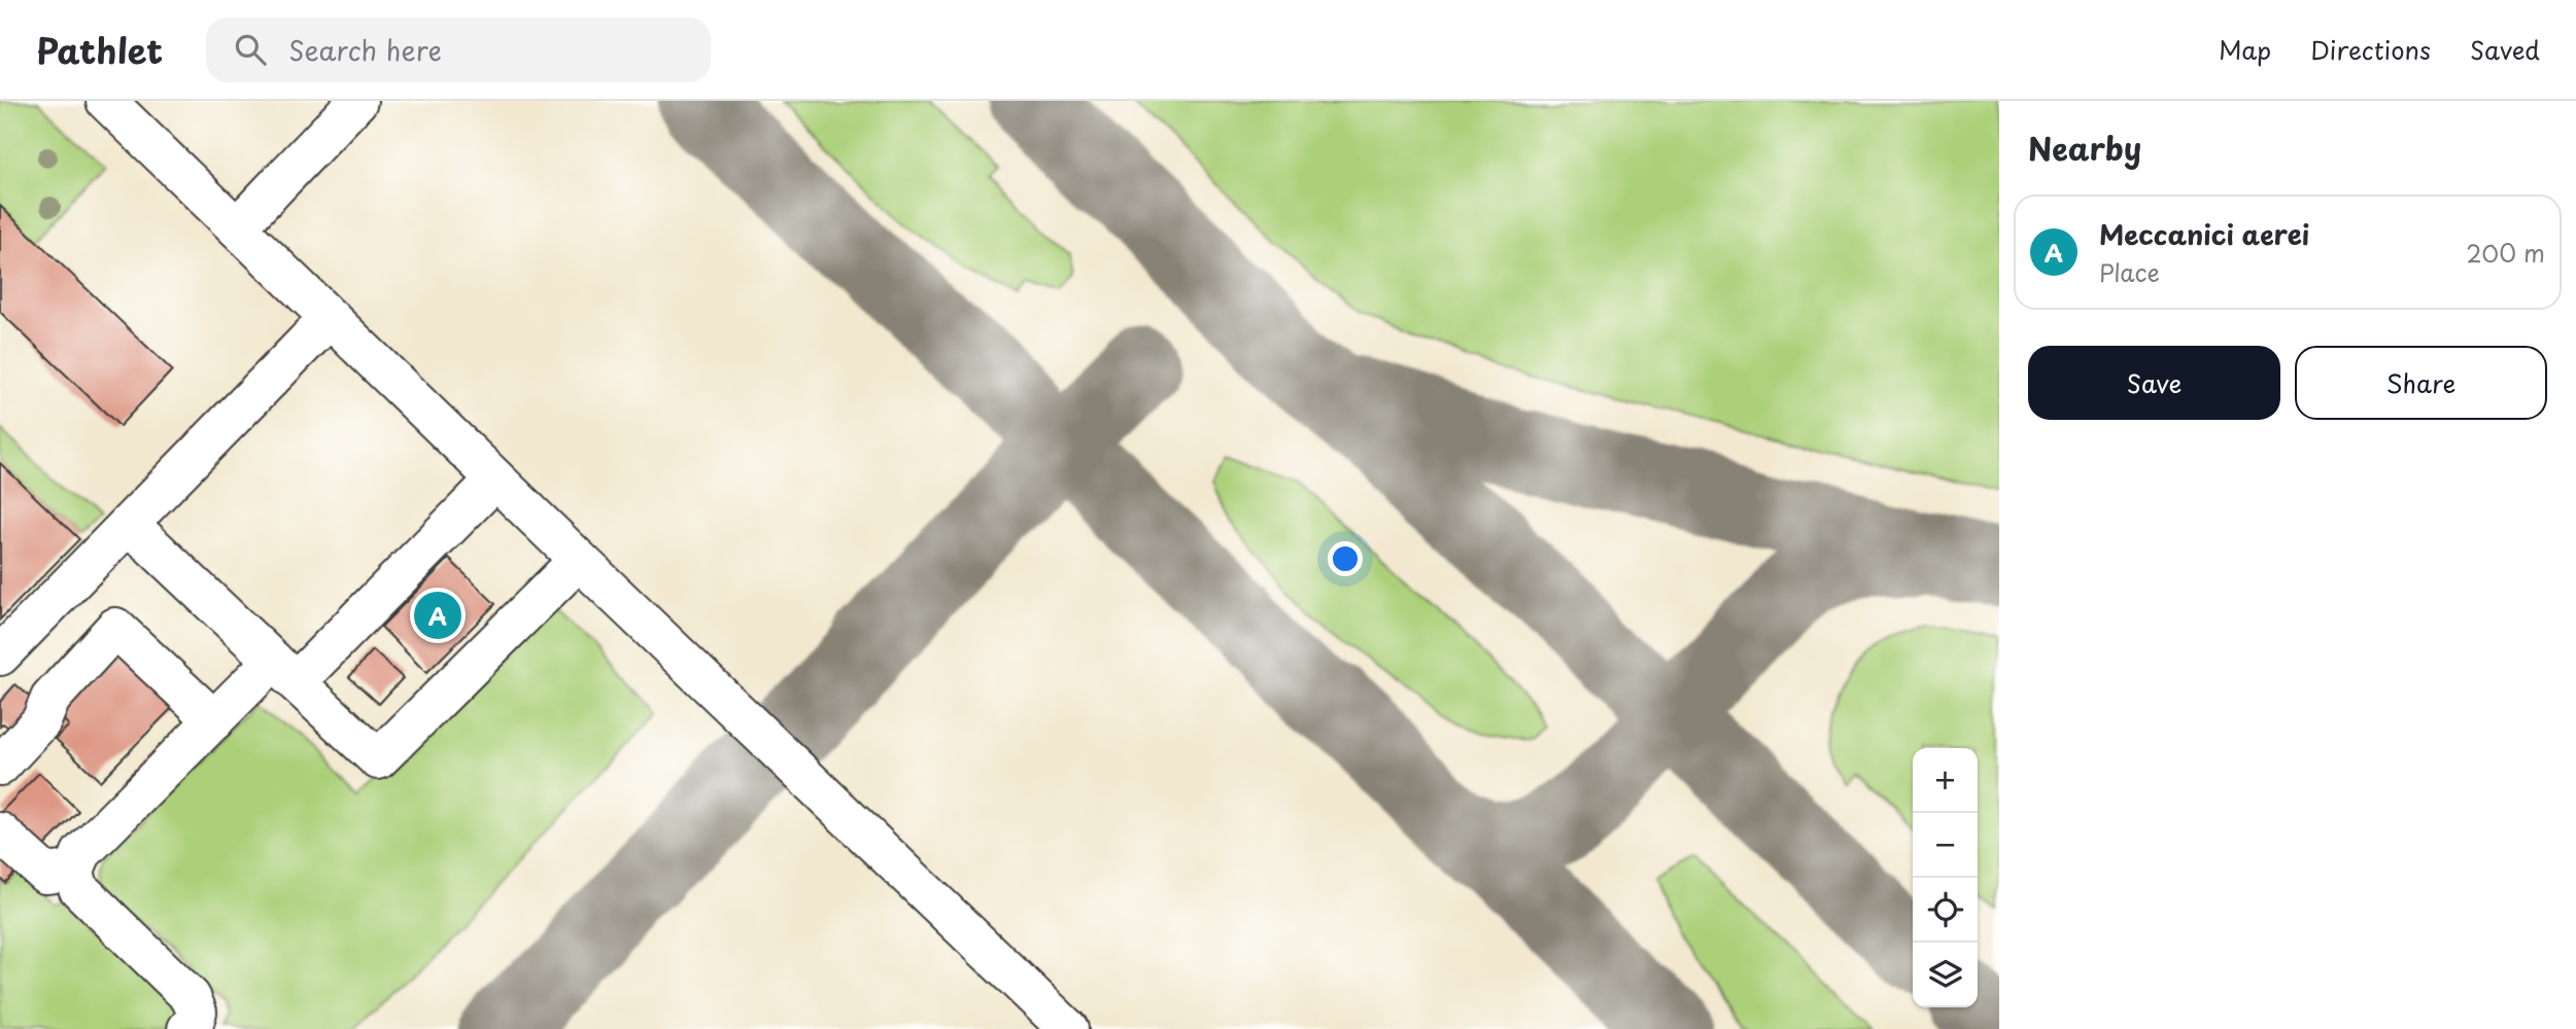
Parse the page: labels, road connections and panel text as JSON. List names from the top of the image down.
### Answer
{
  "page": {
    "header": "Pathlet",
    "search": "Search here",
    "nav": ["Map", "Directions", "Saved"],
    "heading": "Nearby",
    "list": [
      {
        "mark": "A",
        "name": "Meccanici aerei",
        "note": "Place",
        "value": "200 m"
      }
    ],
    "buttons": ["Save", "Share"],
    "pins": "A",
    "map_buttons": ["+", "−"]
  }
}
